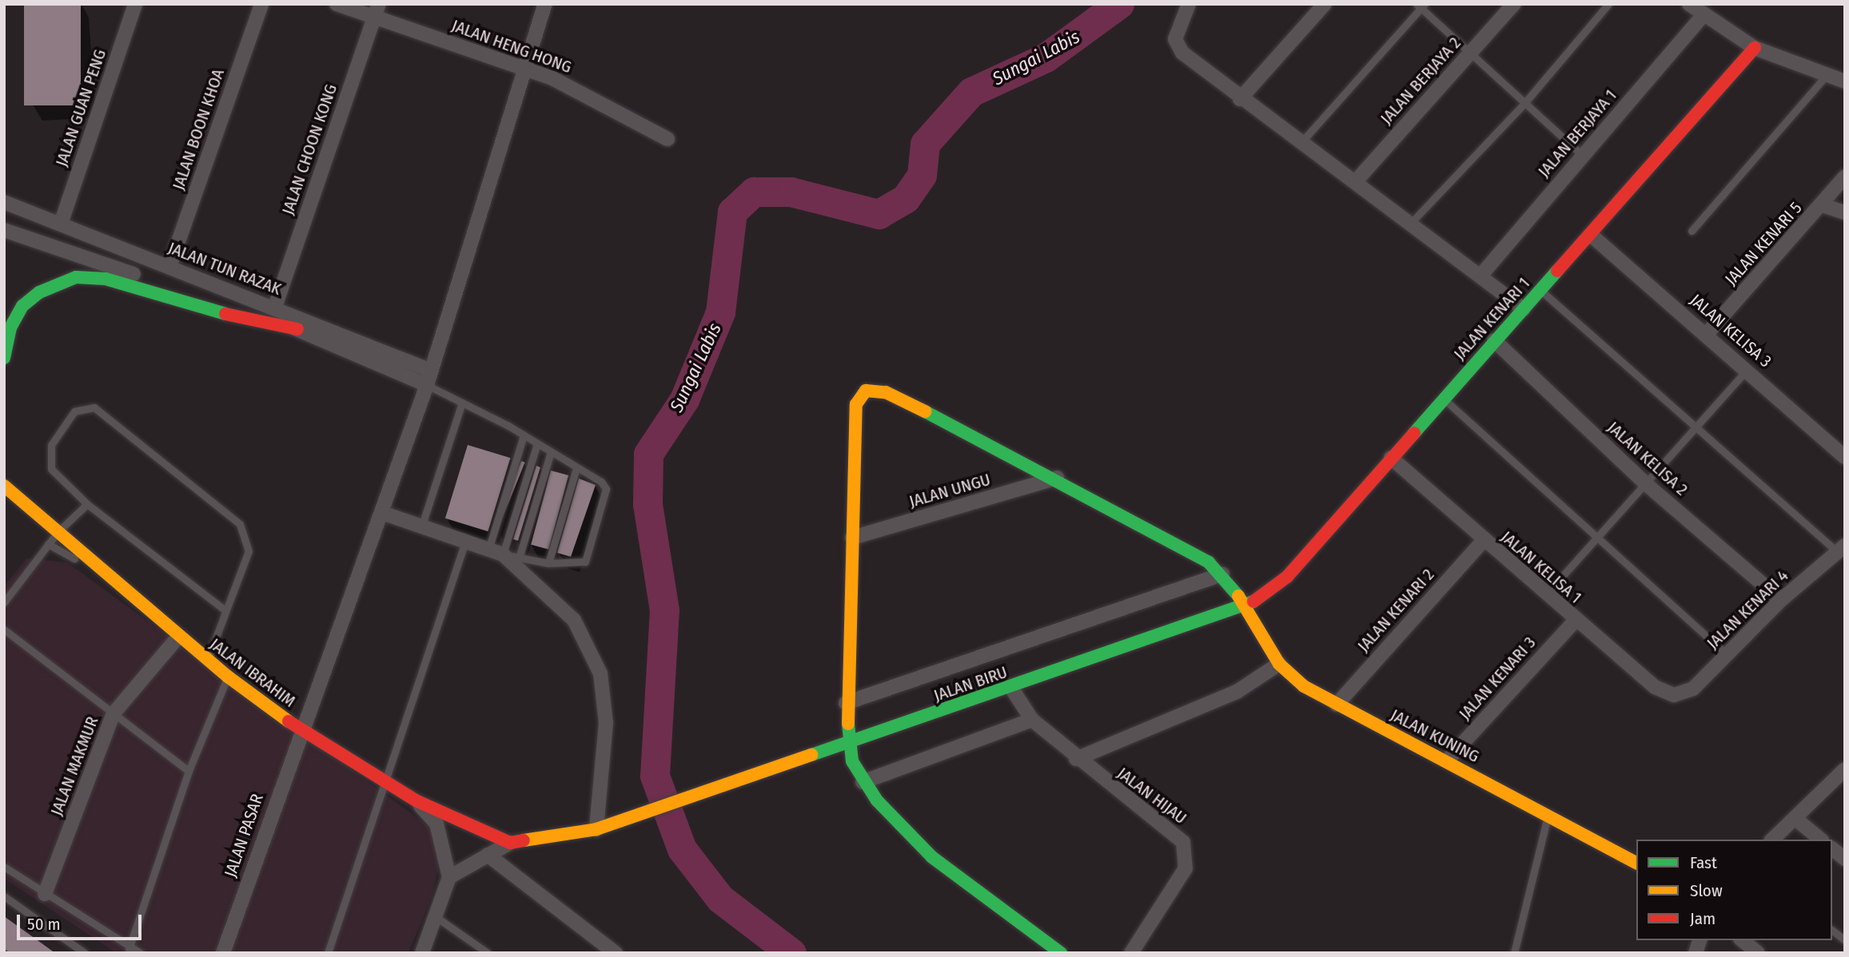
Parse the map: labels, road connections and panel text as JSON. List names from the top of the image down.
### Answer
{
  "streets": {
    "main road": [
      "JALAN KENARI 1",
      "JALAN IBRAHIM",
      "JALAN BIRU",
      "JALAN KUNING"
    ],
    "street": [
      "JALAN HENG HONG",
      "JALAN BERJAYA 2",
      "JALAN GUAN PENG",
      "JALAN BOON KHOA",
      "JALAN BERJAYA 1",
      "JALAN CHOON KONG",
      "JALAN KENARI 5",
      "JALAN TUN RAZAK",
      "JALAN KELISA 3",
      "JALAN KELISA 2",
      "JALAN UNGU",
      "JALAN KELISA 1",
      "JALAN KENARI 4",
      "JALAN KENARI 2",
      "JALAN KENARI 3",
      "JALAN MAKMUR",
      "JALAN HIJAU",
      "JALAN PASAR"
    ]
  },
  "crossings": [
    ["JALAN HENG HONG", "JALAN CHOON KONG"],
    ["JALAN HENG HONG", "JALAN PASAR"],
    ["JALAN GUAN PENG", "JALAN TUN RAZAK"],
    ["JALAN BOON KHOA", "JALAN TUN RAZAK"],
    ["JALAN CHOON KONG", "JALAN TUN RAZAK"],
    ["JALAN KENARI 5", "JALAN KELISA 3"],
    ["JALAN TUN RAZAK", "JALAN PASAR"],
    ["JALAN KENARI 1", "JALAN KELISA 3"],
    ["JALAN KENARI 1", "JALAN KELISA 2"],
    ["JALAN KENARI 1", "JALAN KELISA 1"],
    ["JALAN KENARI 1", "JALAN BIRU"],
    ["JALAN KENARI 1", "JALAN KUNING"],
    ["JALAN KELISA 2", "JALAN KENARI 4"],
    ["JALAN UNGU", "JALAN KUNING"],
    ["JALAN KELISA 1", "JALAN KENARI 4"],
    ["JALAN KELISA 1", "JALAN KENARI 2"],
    ["JALAN KELISA 1", "JALAN KENARI 3"],
    ["JALAN KENARI 2", "JALAN KUNING"],
    ["JALAN IBRAHIM", "JALAN MAKMUR"],
    ["JALAN IBRAHIM", "JALAN PASAR"],
    ["JALAN KENARI 3", "JALAN KUNING"],
    ["JALAN BIRU", "JALAN KUNING"],
    ["JALAN BIRU", "JALAN HIJAU"]
  ],
  "water": ["Sungai Labis"],
  "legend": ["Fast", "Slow", "Jam"],
  "scale_bar": "50 m"
}
